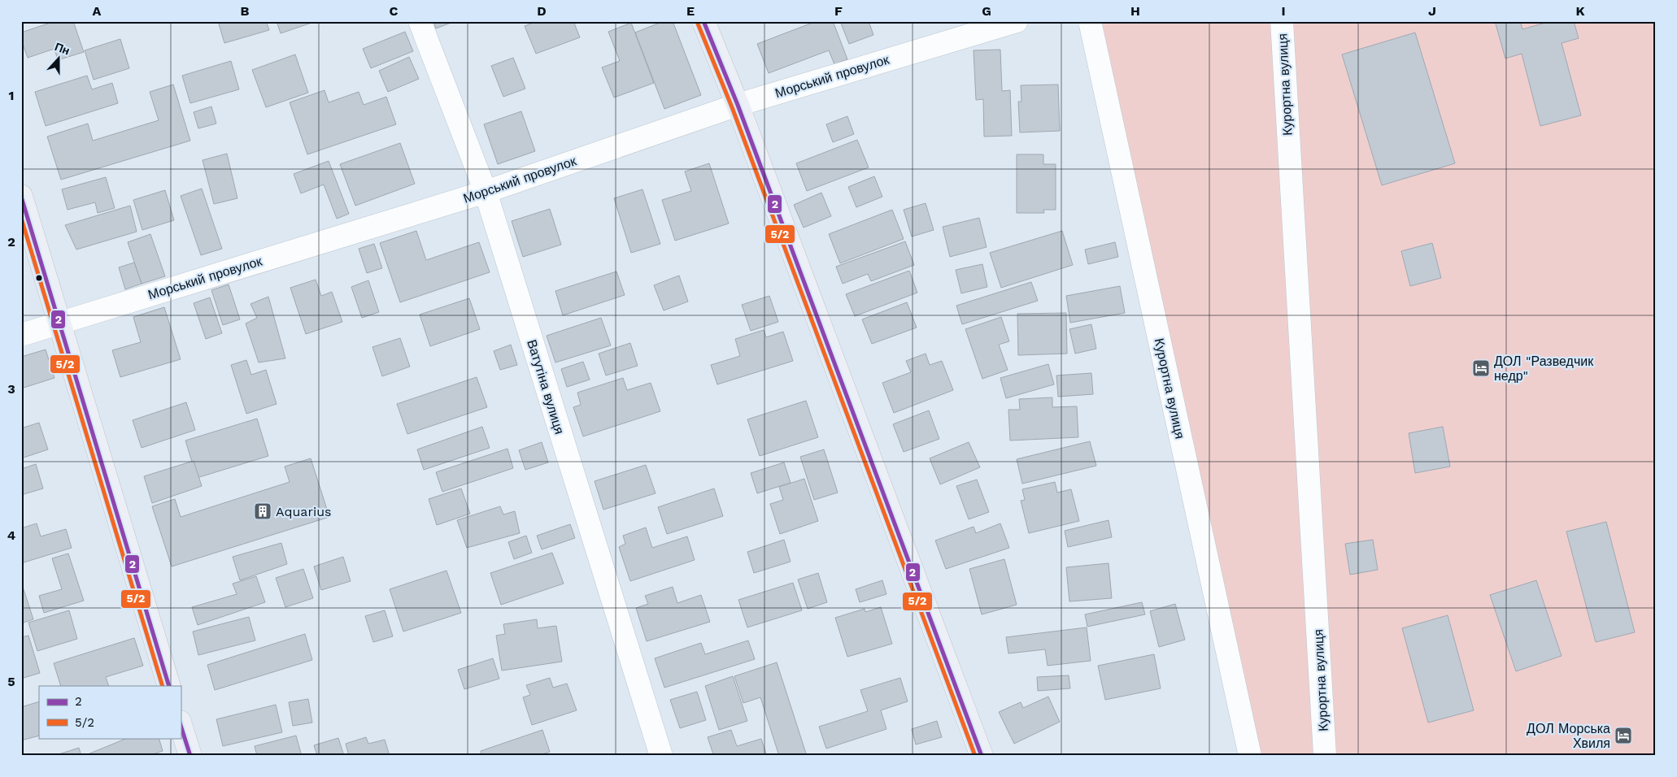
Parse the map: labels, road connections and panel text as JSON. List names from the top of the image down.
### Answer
{
  "streets": {
    "street": ["Морський провулок", "Курортна вулиця", "Ватутіна вулиця"]
  },
  "crossings": [
    ["Морський провулок", "Ватутіна вулиця"]
  ],
  "places": {
    "hotel": ["ДОЛ \"Разведчик недр\"", "ДОЛ Морська Хвиля"],
    "building": ["Aquarius"]
  },
  "lines": ["transit line 2", "transit line 5/2"],
  "legend": ["2", "5/2"],
  "north": "top",
  "grid": {
    "columns": [
      "A",
      "B",
      "C",
      "D",
      "E",
      "F",
      "G",
      "H",
      "I",
      "J",
      "K"
    ],
    "rows": [
      "1",
      "2",
      "3",
      "4",
      "5"
    ]
  }
}
